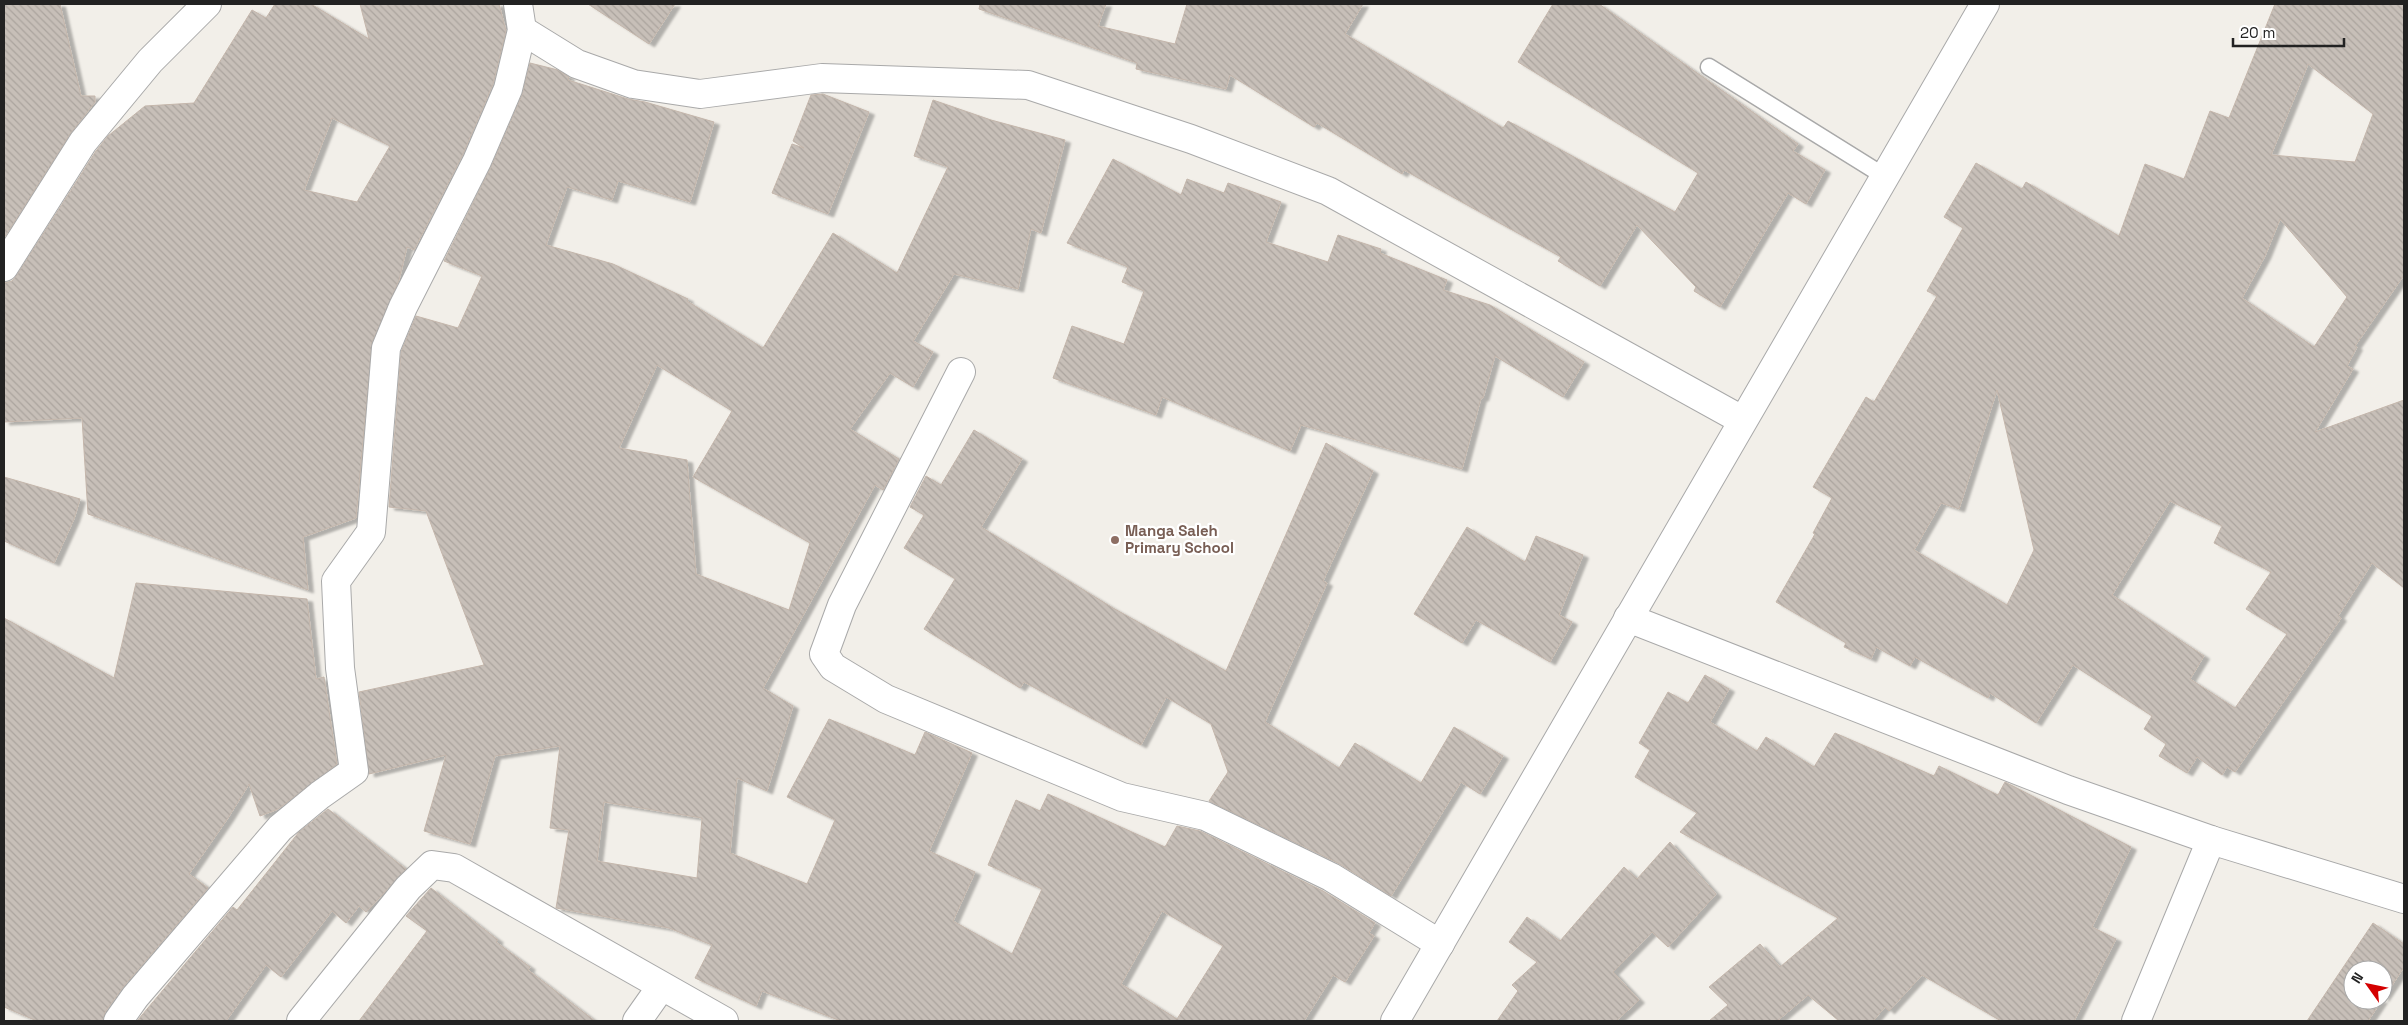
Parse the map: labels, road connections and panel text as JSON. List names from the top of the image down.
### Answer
{
  "places": ["Manga Saleh Primary School"],
  "scale_bar": "20 m",
  "north": "top left"
}
